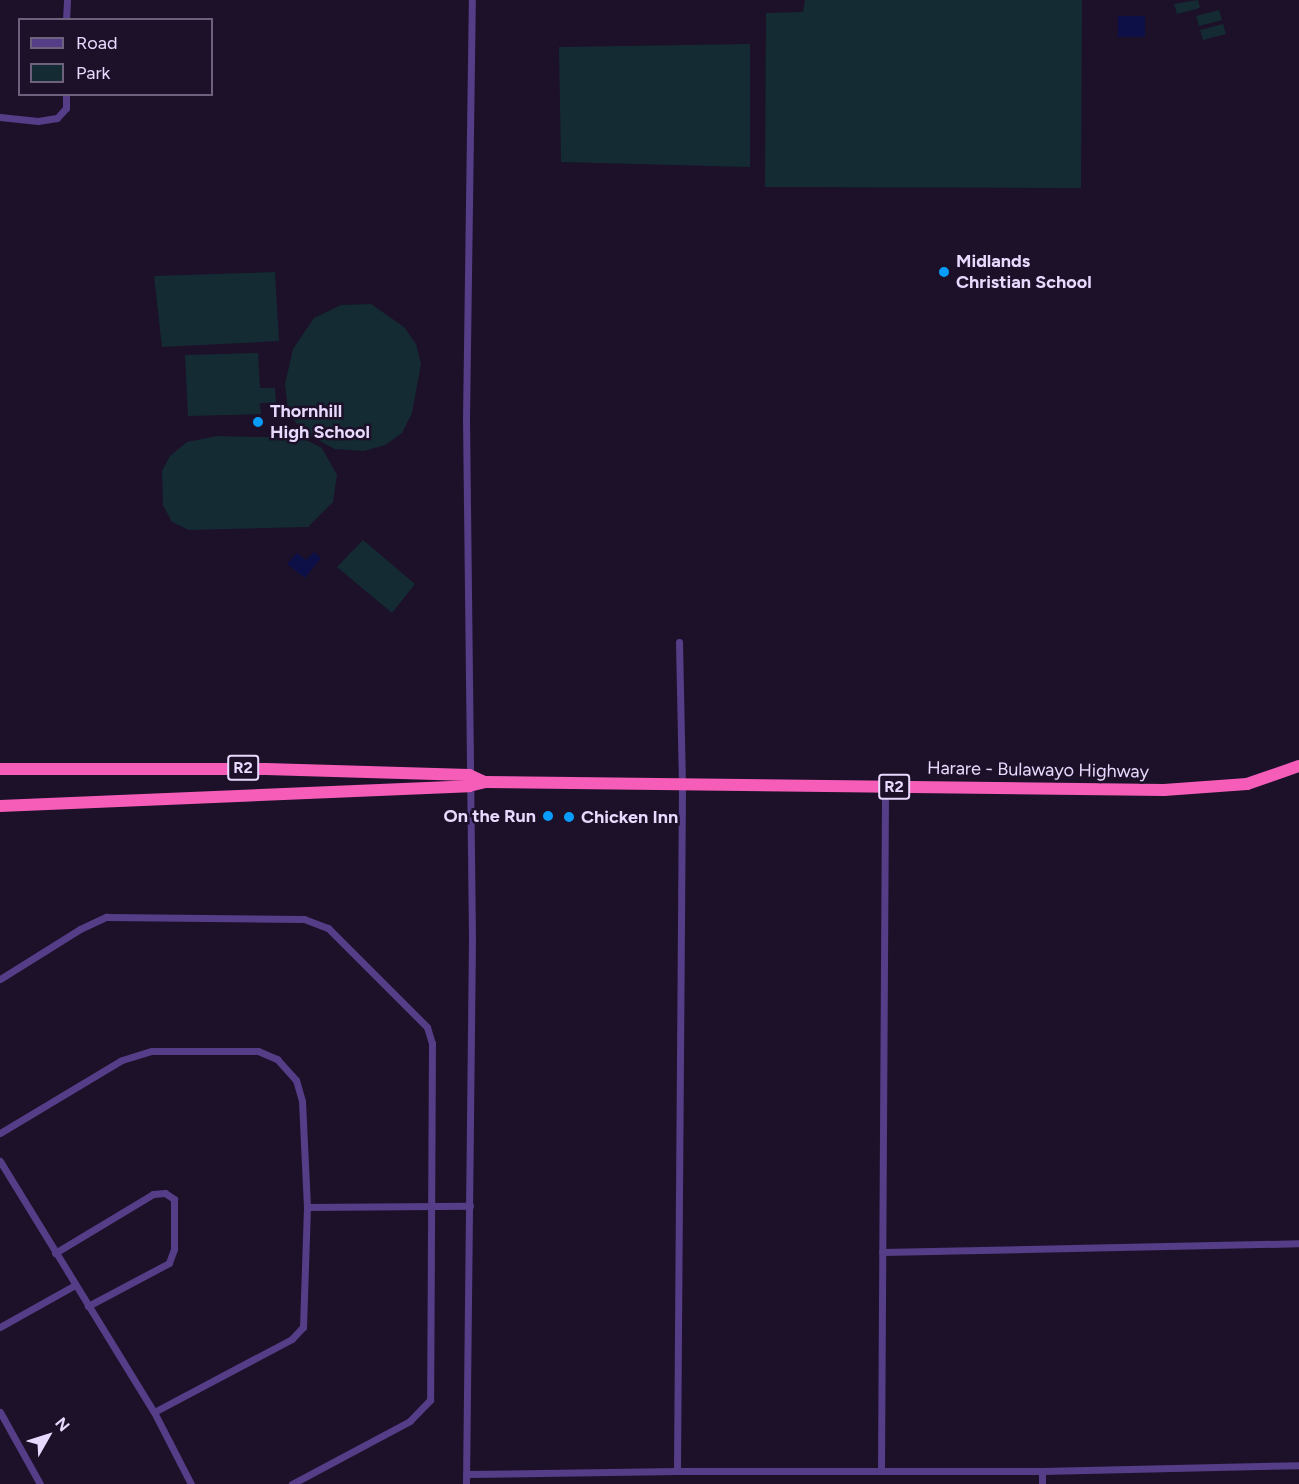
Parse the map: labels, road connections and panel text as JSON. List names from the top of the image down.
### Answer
{
  "streets": {
    "highway": ["R2", "Harare - Bulawayo Highway"]
  },
  "places": [
    "Midlands Christian School",
    "Thornhill High School",
    "On the Run",
    "Chicken Inn"
  ],
  "legend": ["Road", "Park"],
  "north": "top right"
}
